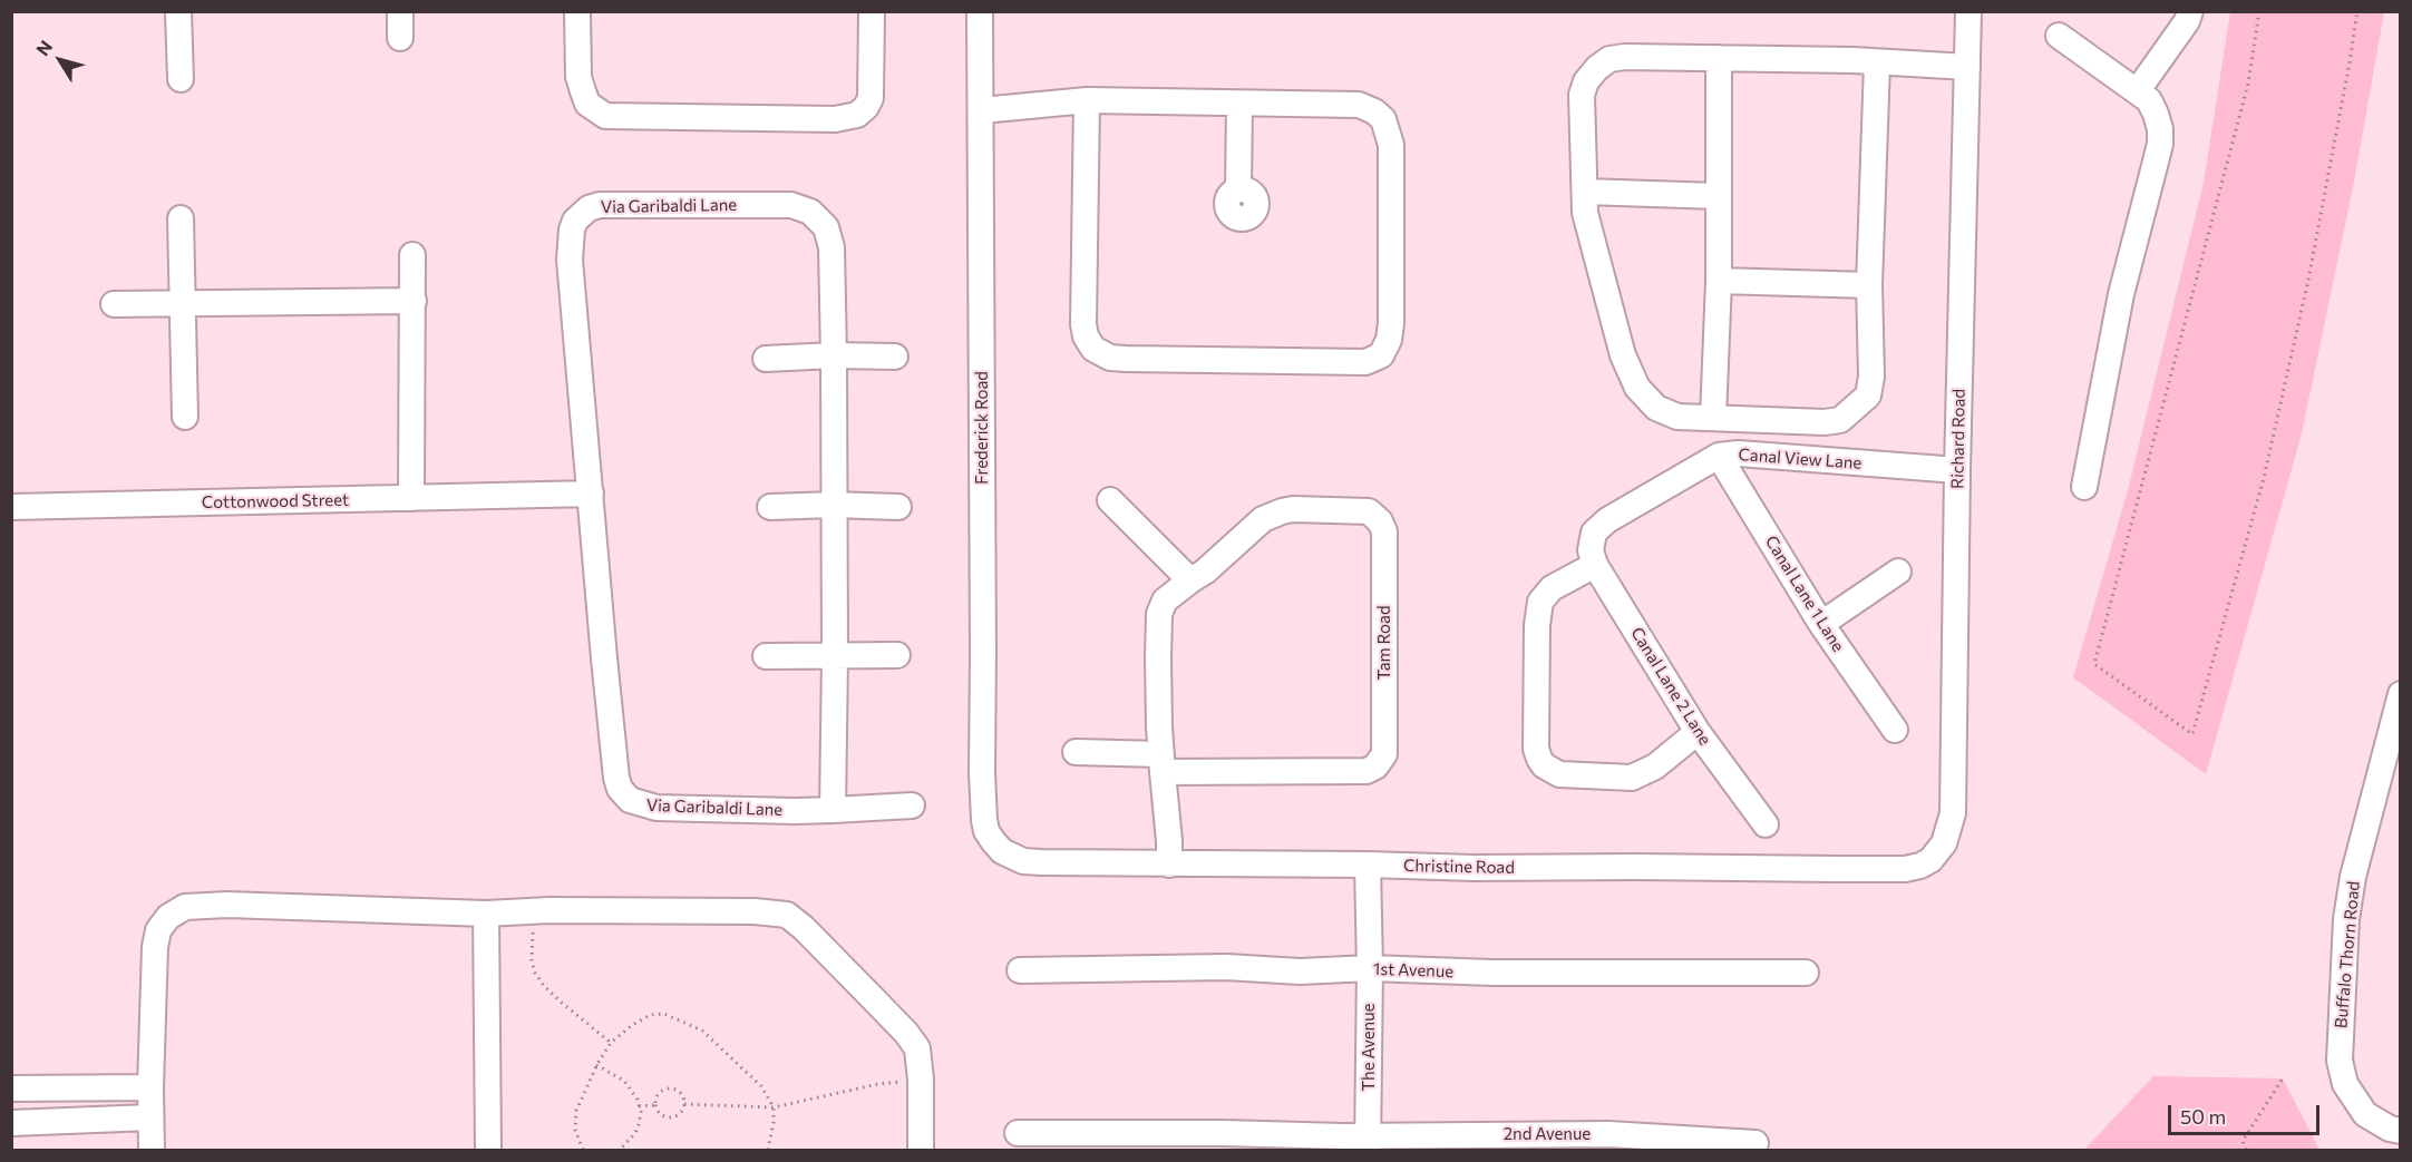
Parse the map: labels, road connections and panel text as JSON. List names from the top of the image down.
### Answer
{
  "streets": {
    "street": [
      "Via Garibaldi Lane",
      "Frederick Road",
      "Richard Road",
      "Canal View Lane",
      "Cottonwood Street",
      "Canal Lane 1 Lane",
      "Tam Road",
      "Canal Lane 2 Lane",
      "Christine Road",
      "Buffalo Thorn Road",
      "1st Avenue",
      "The Avenue",
      "2nd Avenue"
    ]
  },
  "crossings": [
    ["Via Garibaldi Lane", "Cottonwood Street"],
    ["Frederick Road", "Christine Road"],
    ["Richard Road", "Canal View Lane"],
    ["Richard Road", "Christine Road"],
    ["Canal View Lane", "Canal Lane 1 Lane"],
    ["Canal View Lane", "Canal Lane 2 Lane"],
    ["Tam Road", "Christine Road"],
    ["Christine Road", "The Avenue"],
    ["1st Avenue", "The Avenue"],
    ["The Avenue", "2nd Avenue"]
  ],
  "scale_bar": "50 m",
  "north": "top left"
}
